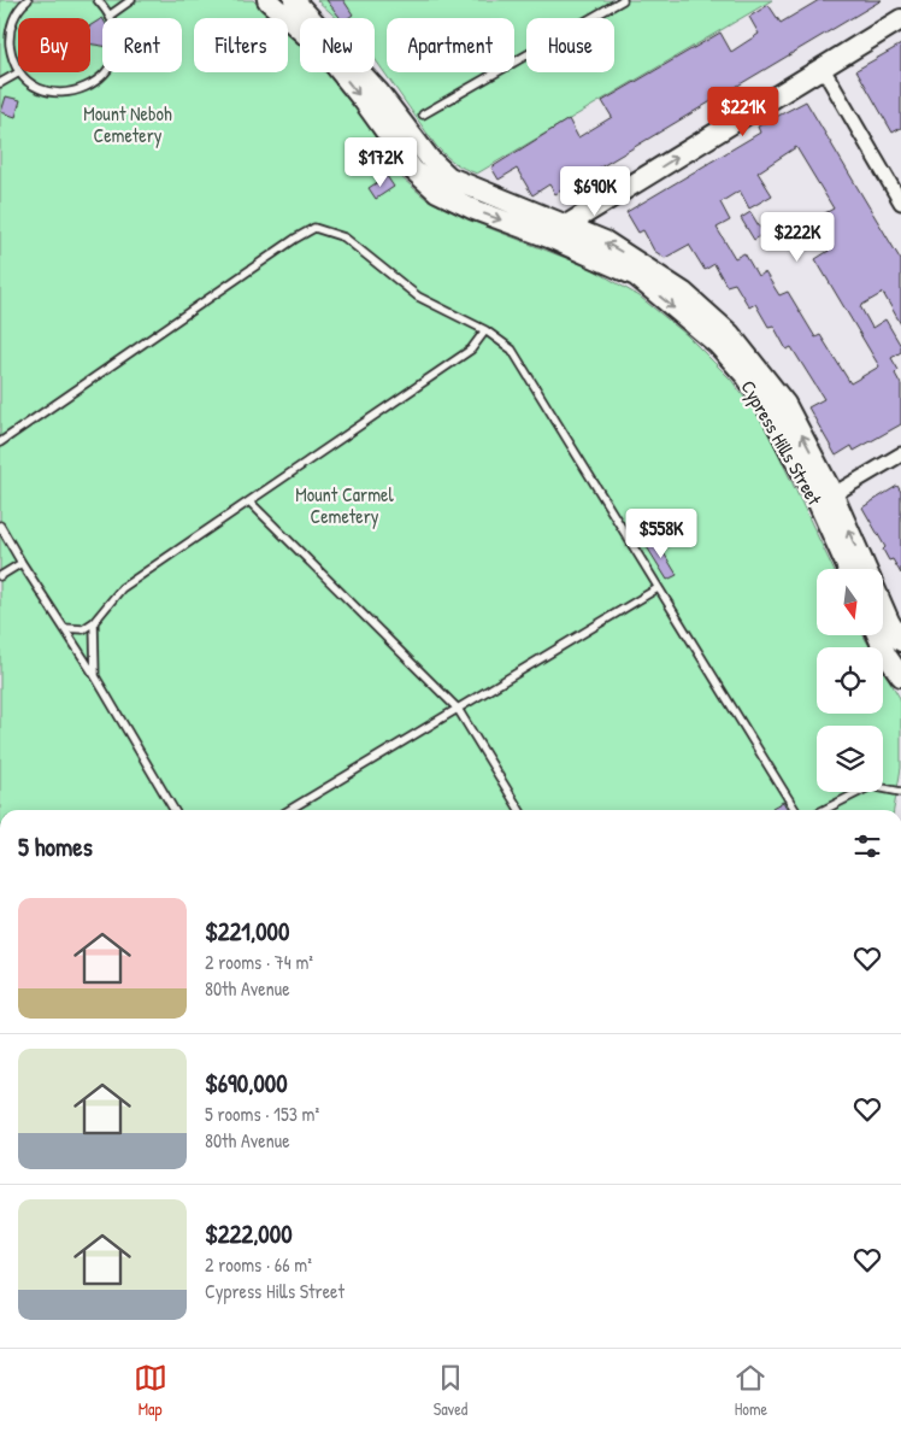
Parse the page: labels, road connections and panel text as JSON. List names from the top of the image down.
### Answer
{
  "streets": {
    "street": ["Cypress Hills Street"]
  },
  "parks": ["Mount Neboh Cemetery", "Mount Carmel Cemetery"],
  "north": "bottom",
  "page": {
    "chip": [
      "Buy",
      "Rent",
      "Filters",
      "New",
      "Apartment",
      "House"
    ],
    "price": [
      "$221K",
      "$172K",
      "$690K",
      "$222K",
      "$558K"
    ],
    "heading": "5 homes",
    "list": [
      {
        "name": "$221,000",
        "note": "2 rooms · 74 m² · 80th Avenue"
      },
      {
        "name": "$690,000",
        "note": "5 rooms · 153 m² · 80th Avenue"
      },
      {
        "name": "$222,000",
        "note": "2 rooms · 66 m² · Cypress Hills Street"
      }
    ],
    "tabs": ["Map", "Saved", "Home"]
  }
}
